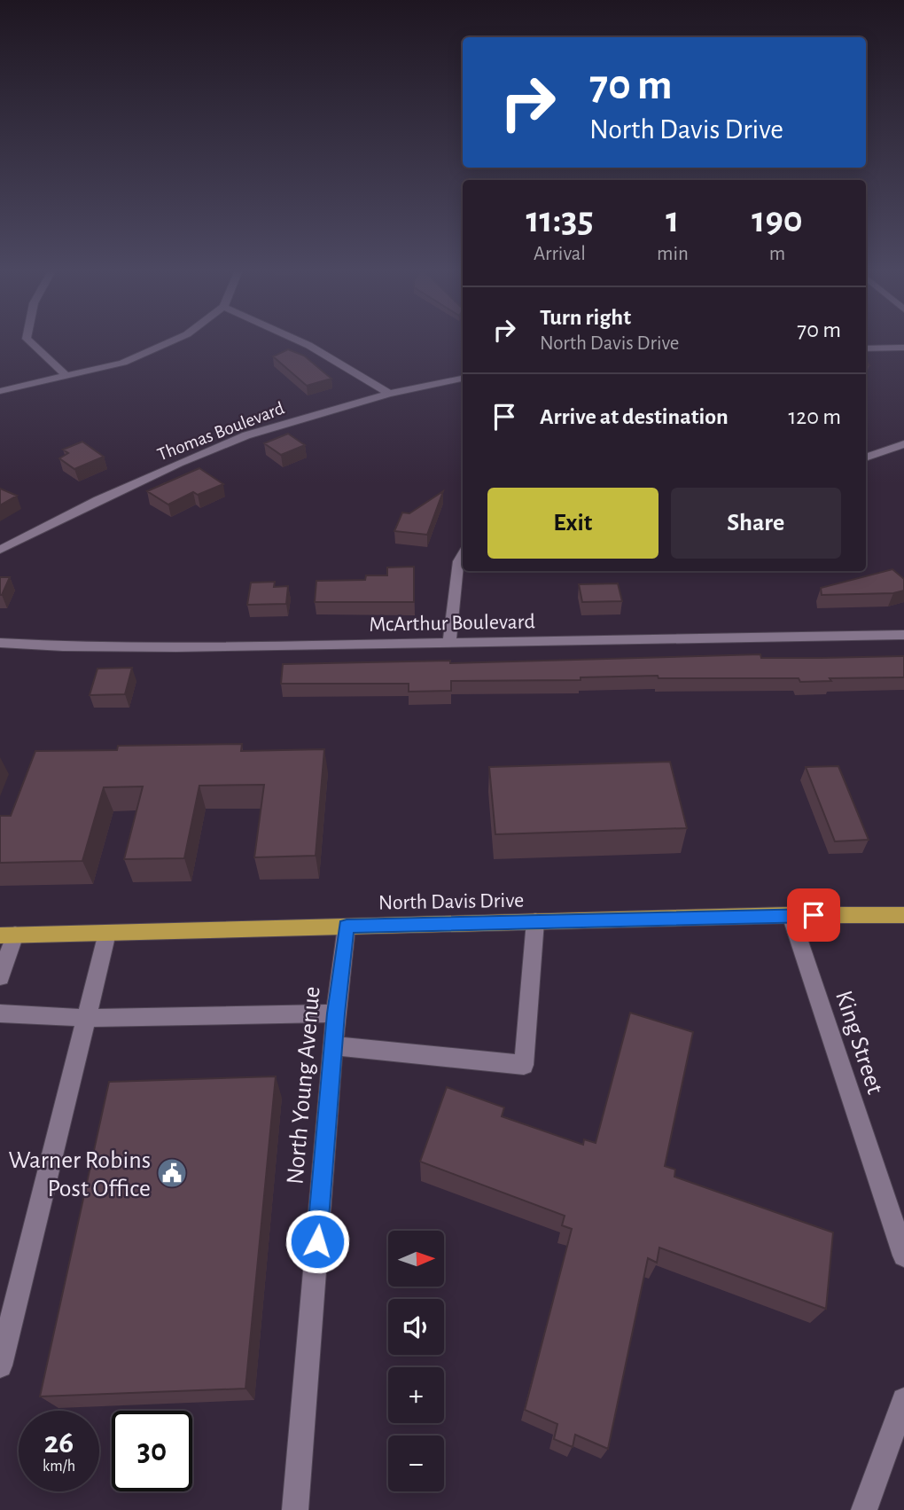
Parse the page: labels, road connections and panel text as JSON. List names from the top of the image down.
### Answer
{
  "streets": {
    "main road": ["North Davis Drive"],
    "street": [
      "Thomas Boulevard",
      "McArthur Boulevard",
      "King Street",
      "North Young Avenue"
    ]
  },
  "crossings": [
    ["North Davis Drive", "King Street"],
    ["North Davis Drive", "North Young Avenue"]
  ],
  "places": {
    "public building": ["Warner Robins Post Office"]
  },
  "north": "right",
  "page": {
    "turn": ["70 m", "North Davis Drive"],
    "eta": [
      "11:35",
      "Arrival",
      "1",
      "min",
      "190",
      "m"
    ],
    "list": [
      {
        "name": "Turn right",
        "note": "North Davis Drive",
        "value": "70 m"
      },
      {
        "name": "Arrive at destination",
        "value": "120 m"
      }
    ],
    "buttons": ["Exit", "Share"],
    "map_buttons": ["+", "−"],
    "speed": "26 km/h",
    "limit": "30"
  }
}
